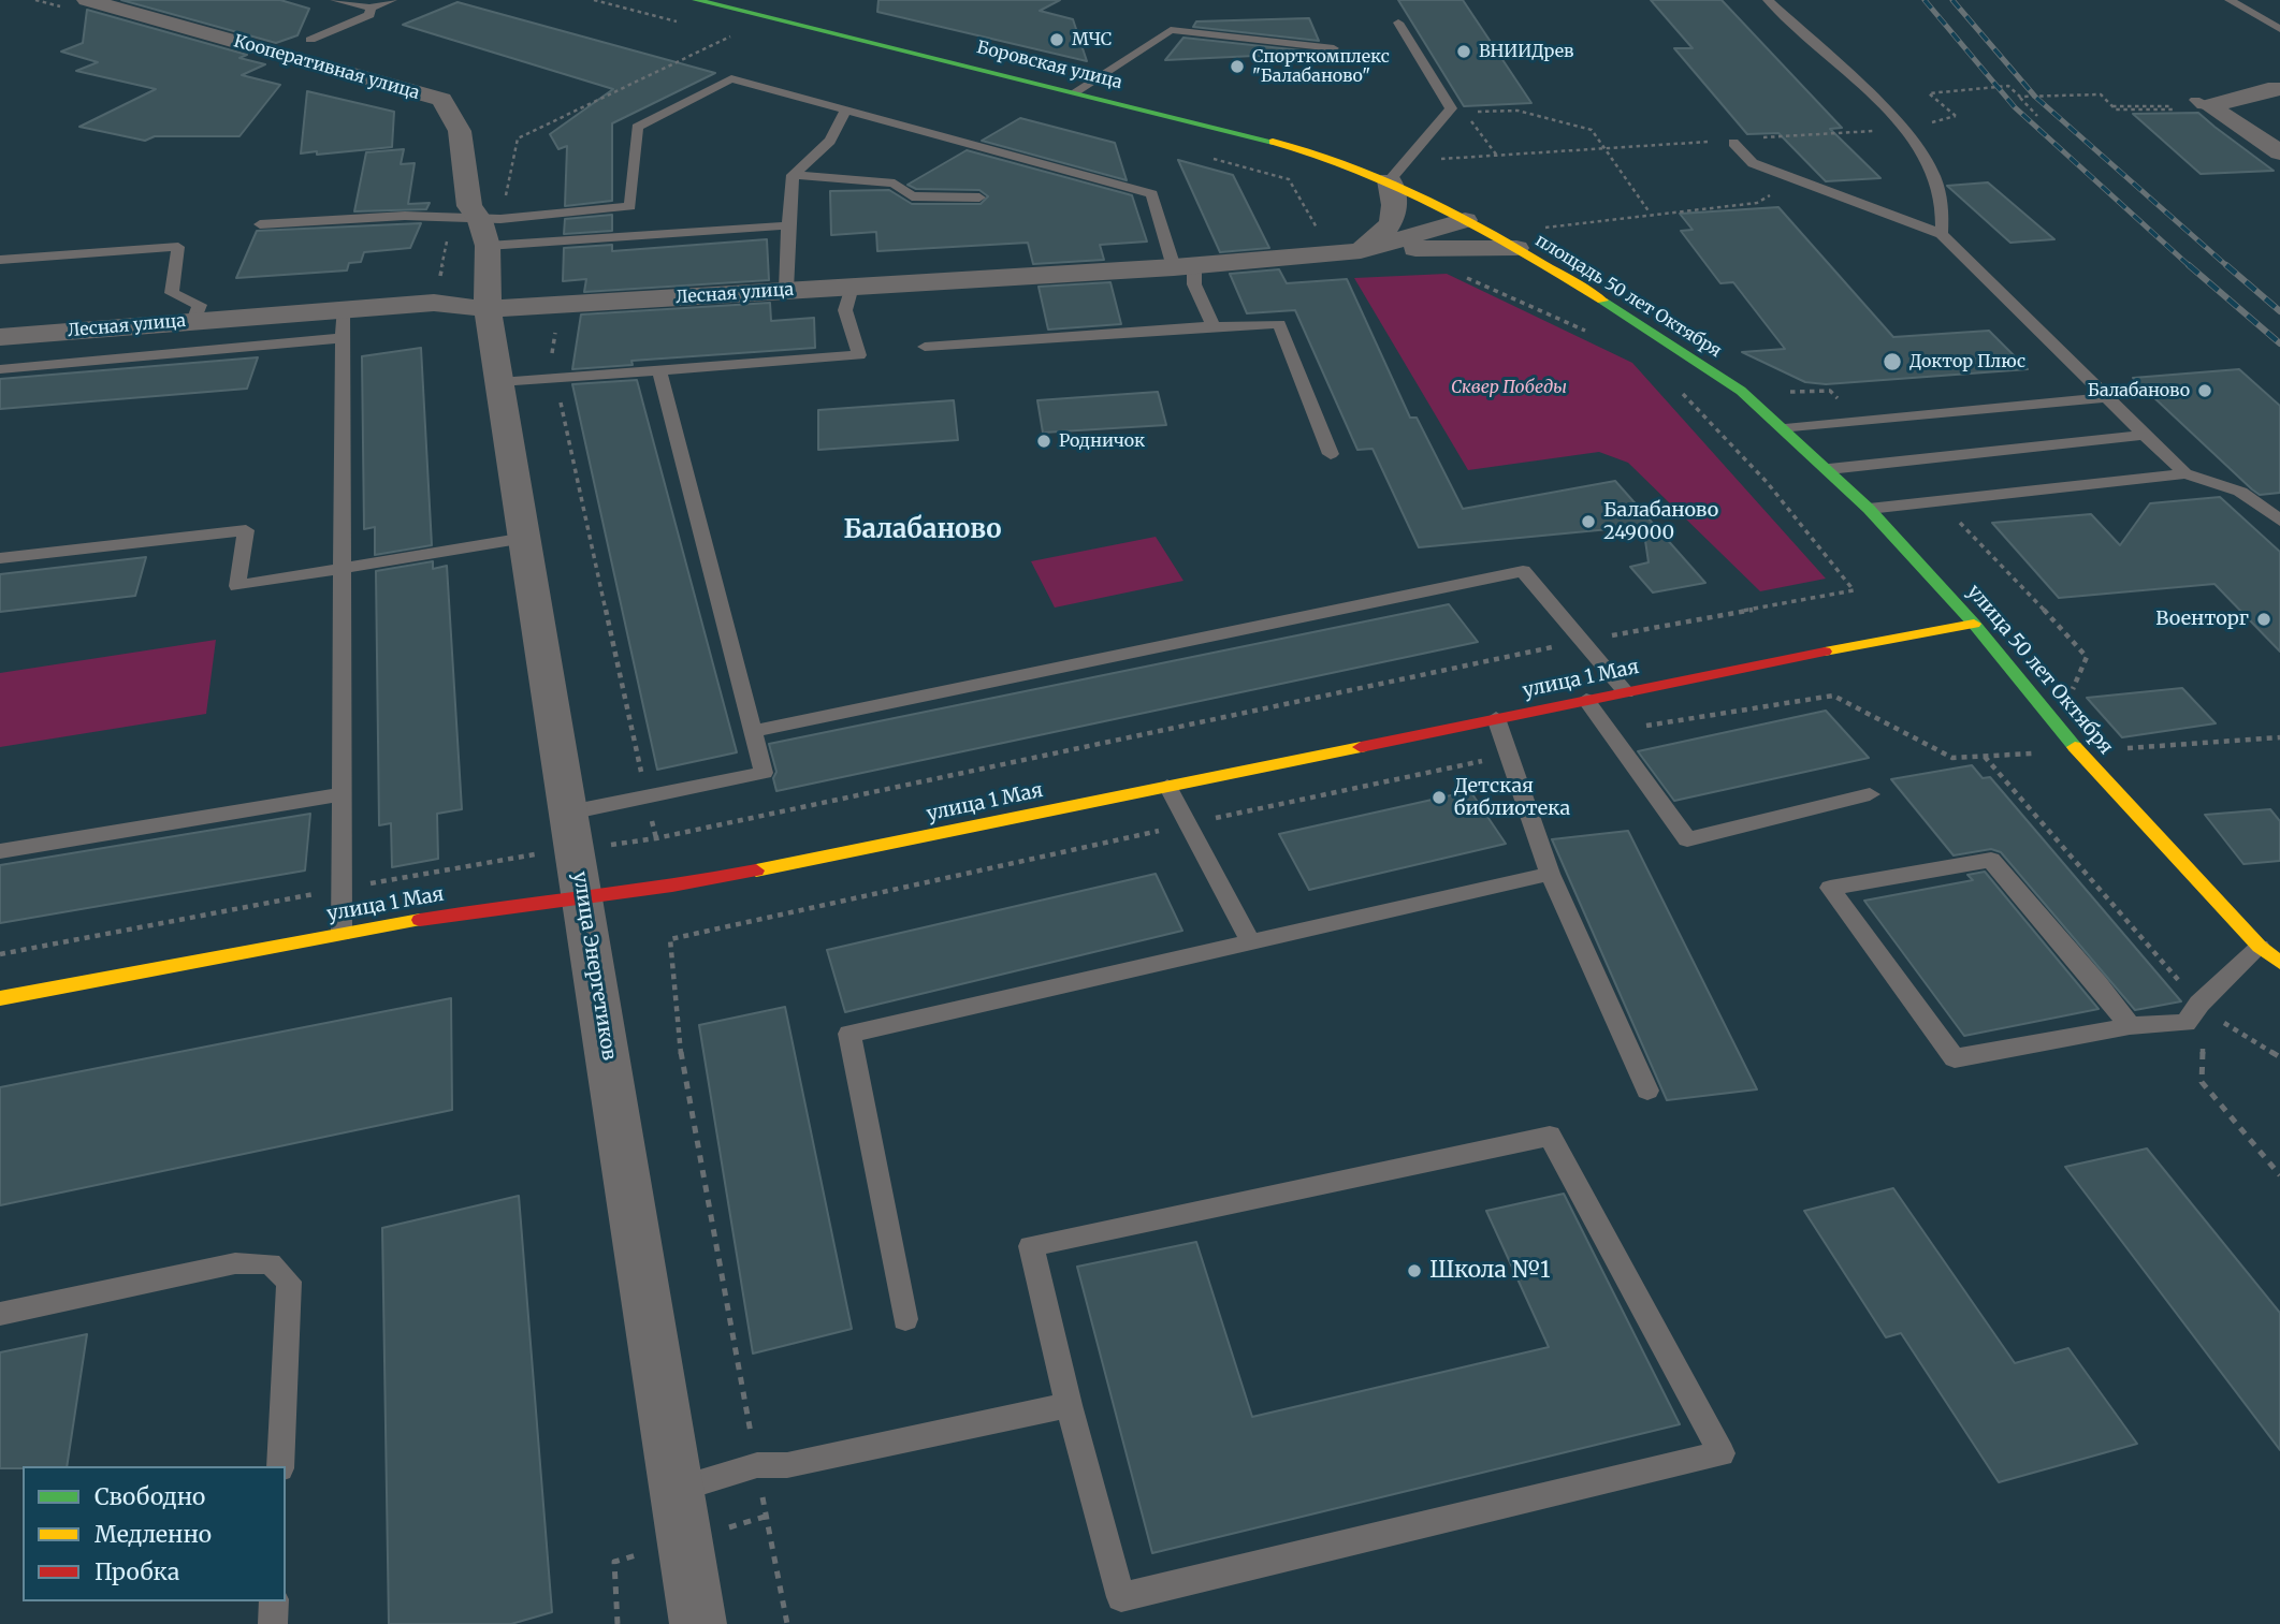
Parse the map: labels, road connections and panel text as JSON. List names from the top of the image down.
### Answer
{
  "streets": {
    "main road": [
      "Боровская улица",
      "площадь 50 лет Октября",
      "улица 50 лет Октября",
      "улица 1 Мая"
    ],
    "street": ["Кооперативная улица", "Лесная улица", "улица Энергетиков"]
  },
  "crossings": [
    ["Боровская улица", "площадь 50 лет Октября"],
    ["Кооперативная улица", "Лесная улица"],
    ["Кооперативная улица", "улица Энергетиков"],
    ["Лесная улица", "площадь 50 лет Октября"],
    ["Лесная улица", "улица Энергетиков"],
    ["площадь 50 лет Октября", "улица 50 лет Октября"],
    ["улица 50 лет Октября", "улица 1 Мая"],
    ["улица 1 Мая", "улица Энергетиков"]
  ],
  "districts": ["Балабаново"],
  "parks": ["Сквер Победы"],
  "places": [
    "МЧС",
    "ВНИИДрев",
    "Спорткомплекс \"Балабаново\"",
    "Доктор Плюс",
    "Балабаново",
    "Родничок",
    "Балабаново 249000",
    "Военторг",
    "Детская библиотека",
    "Школа №1"
  ],
  "legend": ["Свободно", "Медленно", "Пробка"]
}
